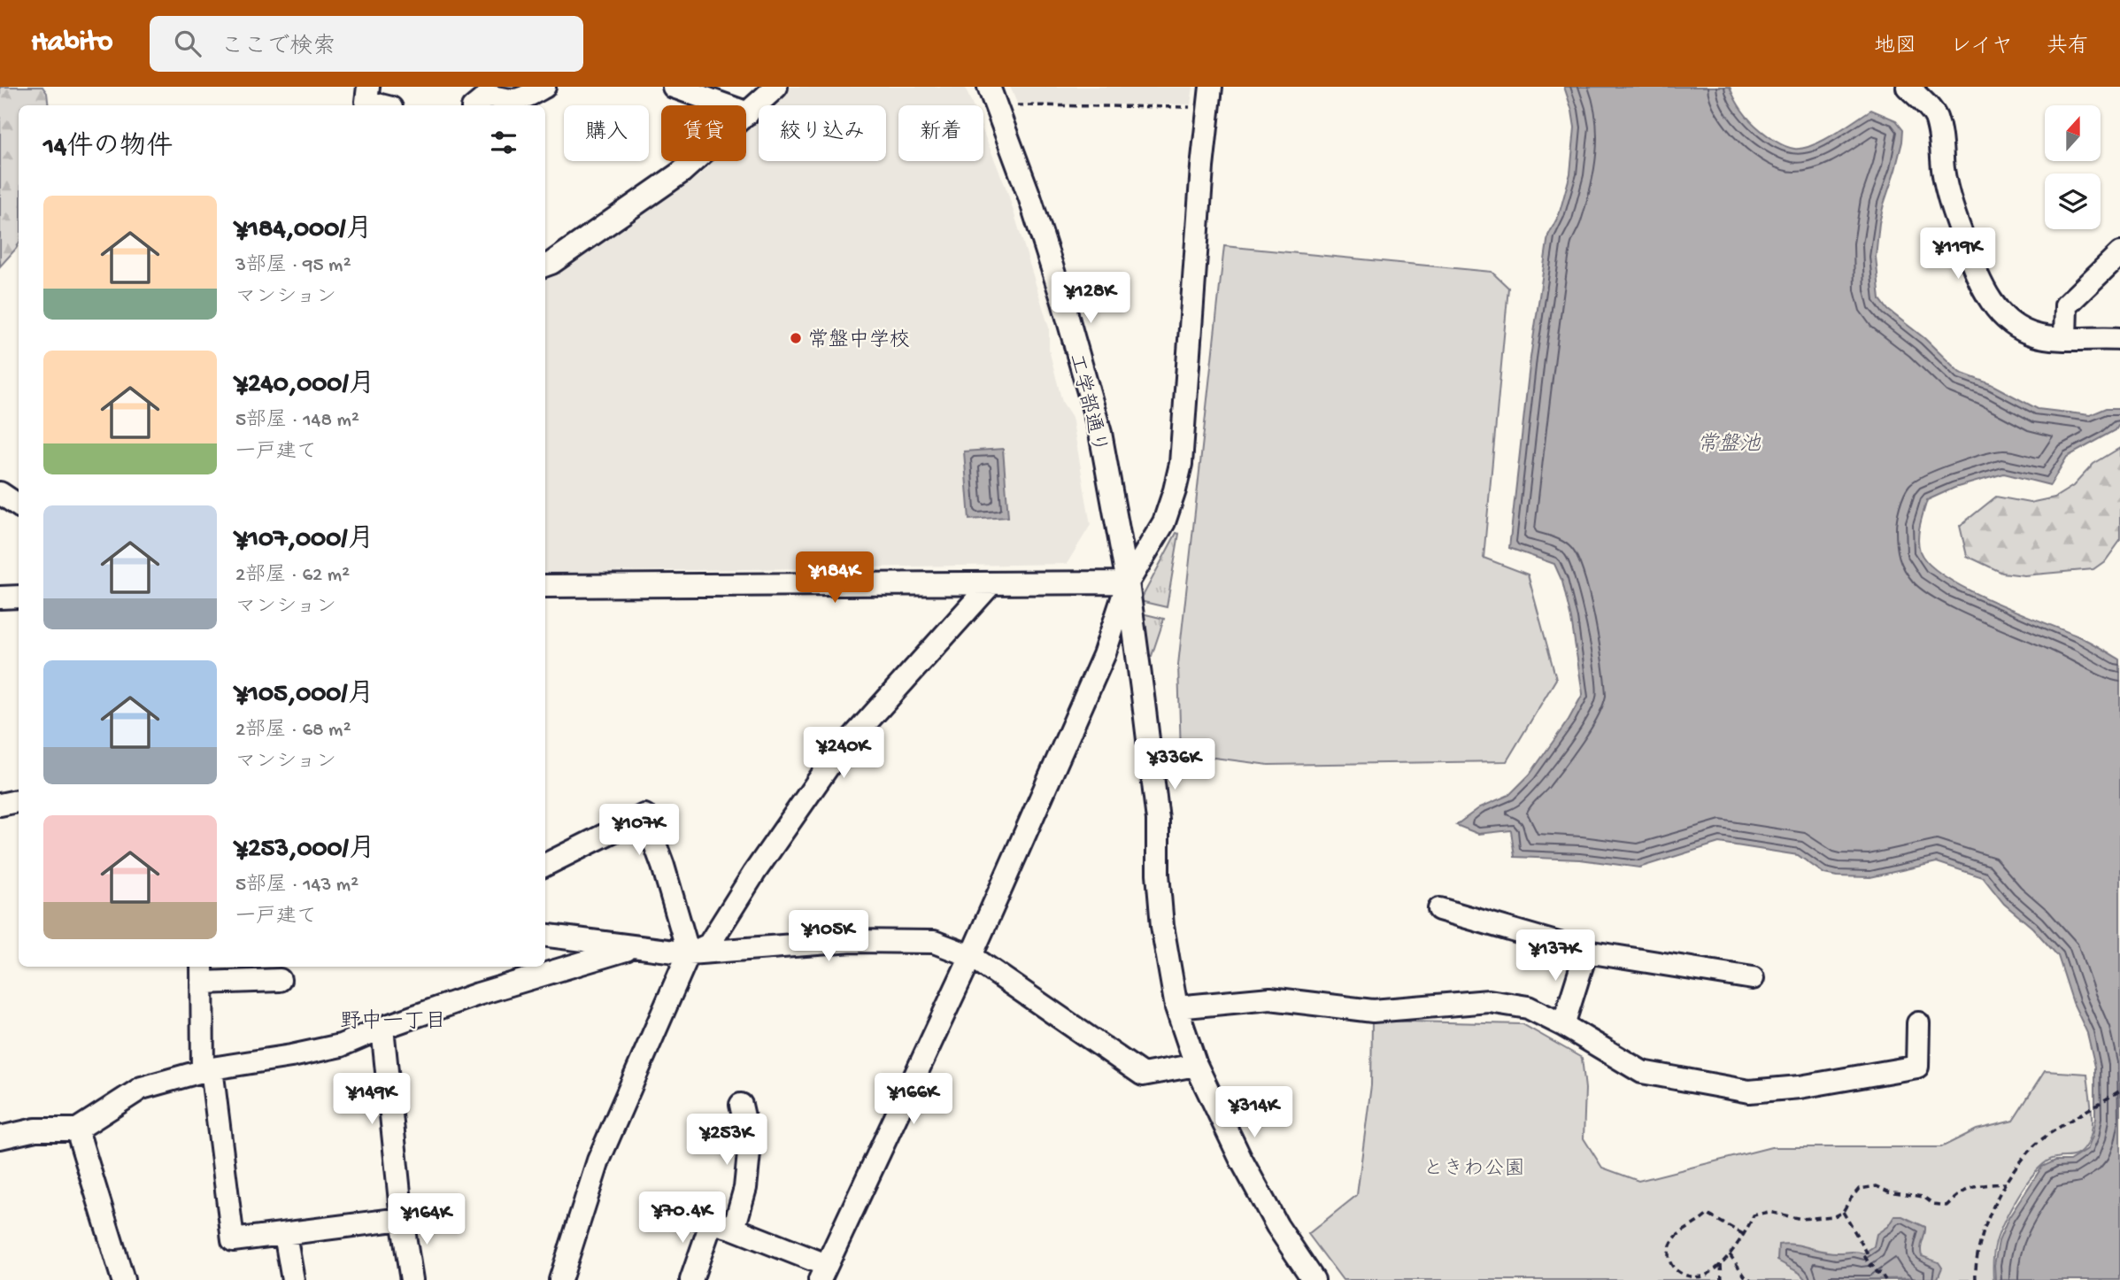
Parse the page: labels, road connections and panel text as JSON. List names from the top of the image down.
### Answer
{
  "streets": {
    "street": ["工学部通り"]
  },
  "districts": ["野中一丁目"],
  "water": ["常盤池"],
  "parks": ["ときわ公園"],
  "places": ["常盤中学校"],
  "north": "top",
  "page": {
    "header": "Habito",
    "search": "ここで検索",
    "nav": ["地図", "レイヤ", "共有"],
    "chip": [
      "購入",
      "賃貸",
      "絞り込み",
      "新着"
    ],
    "heading": "14件の物件",
    "list": [
      {
        "name": "¥184,000/月",
        "note": "3部屋 · 95 m² · マンション"
      },
      {
        "name": "¥240,000/月",
        "note": "5部屋 · 148 m² · 一戸建て"
      },
      {
        "name": "¥107,000/月",
        "note": "2部屋 · 62 m² · マンション"
      },
      {
        "name": "¥105,000/月",
        "note": "2部屋 · 68 m² · マンション"
      },
      {
        "name": "¥253,000/月",
        "note": "5部屋 · 143 m² · 一戸建て"
      }
    ],
    "price": [
      "¥119K",
      "¥128K",
      "¥184K",
      "¥240K",
      "¥336K",
      "¥107K",
      "¥105K",
      "¥137K",
      "¥149K",
      "¥166K",
      "¥314K",
      "¥253K",
      "¥70.4K",
      "¥164K"
    ]
  }
}
